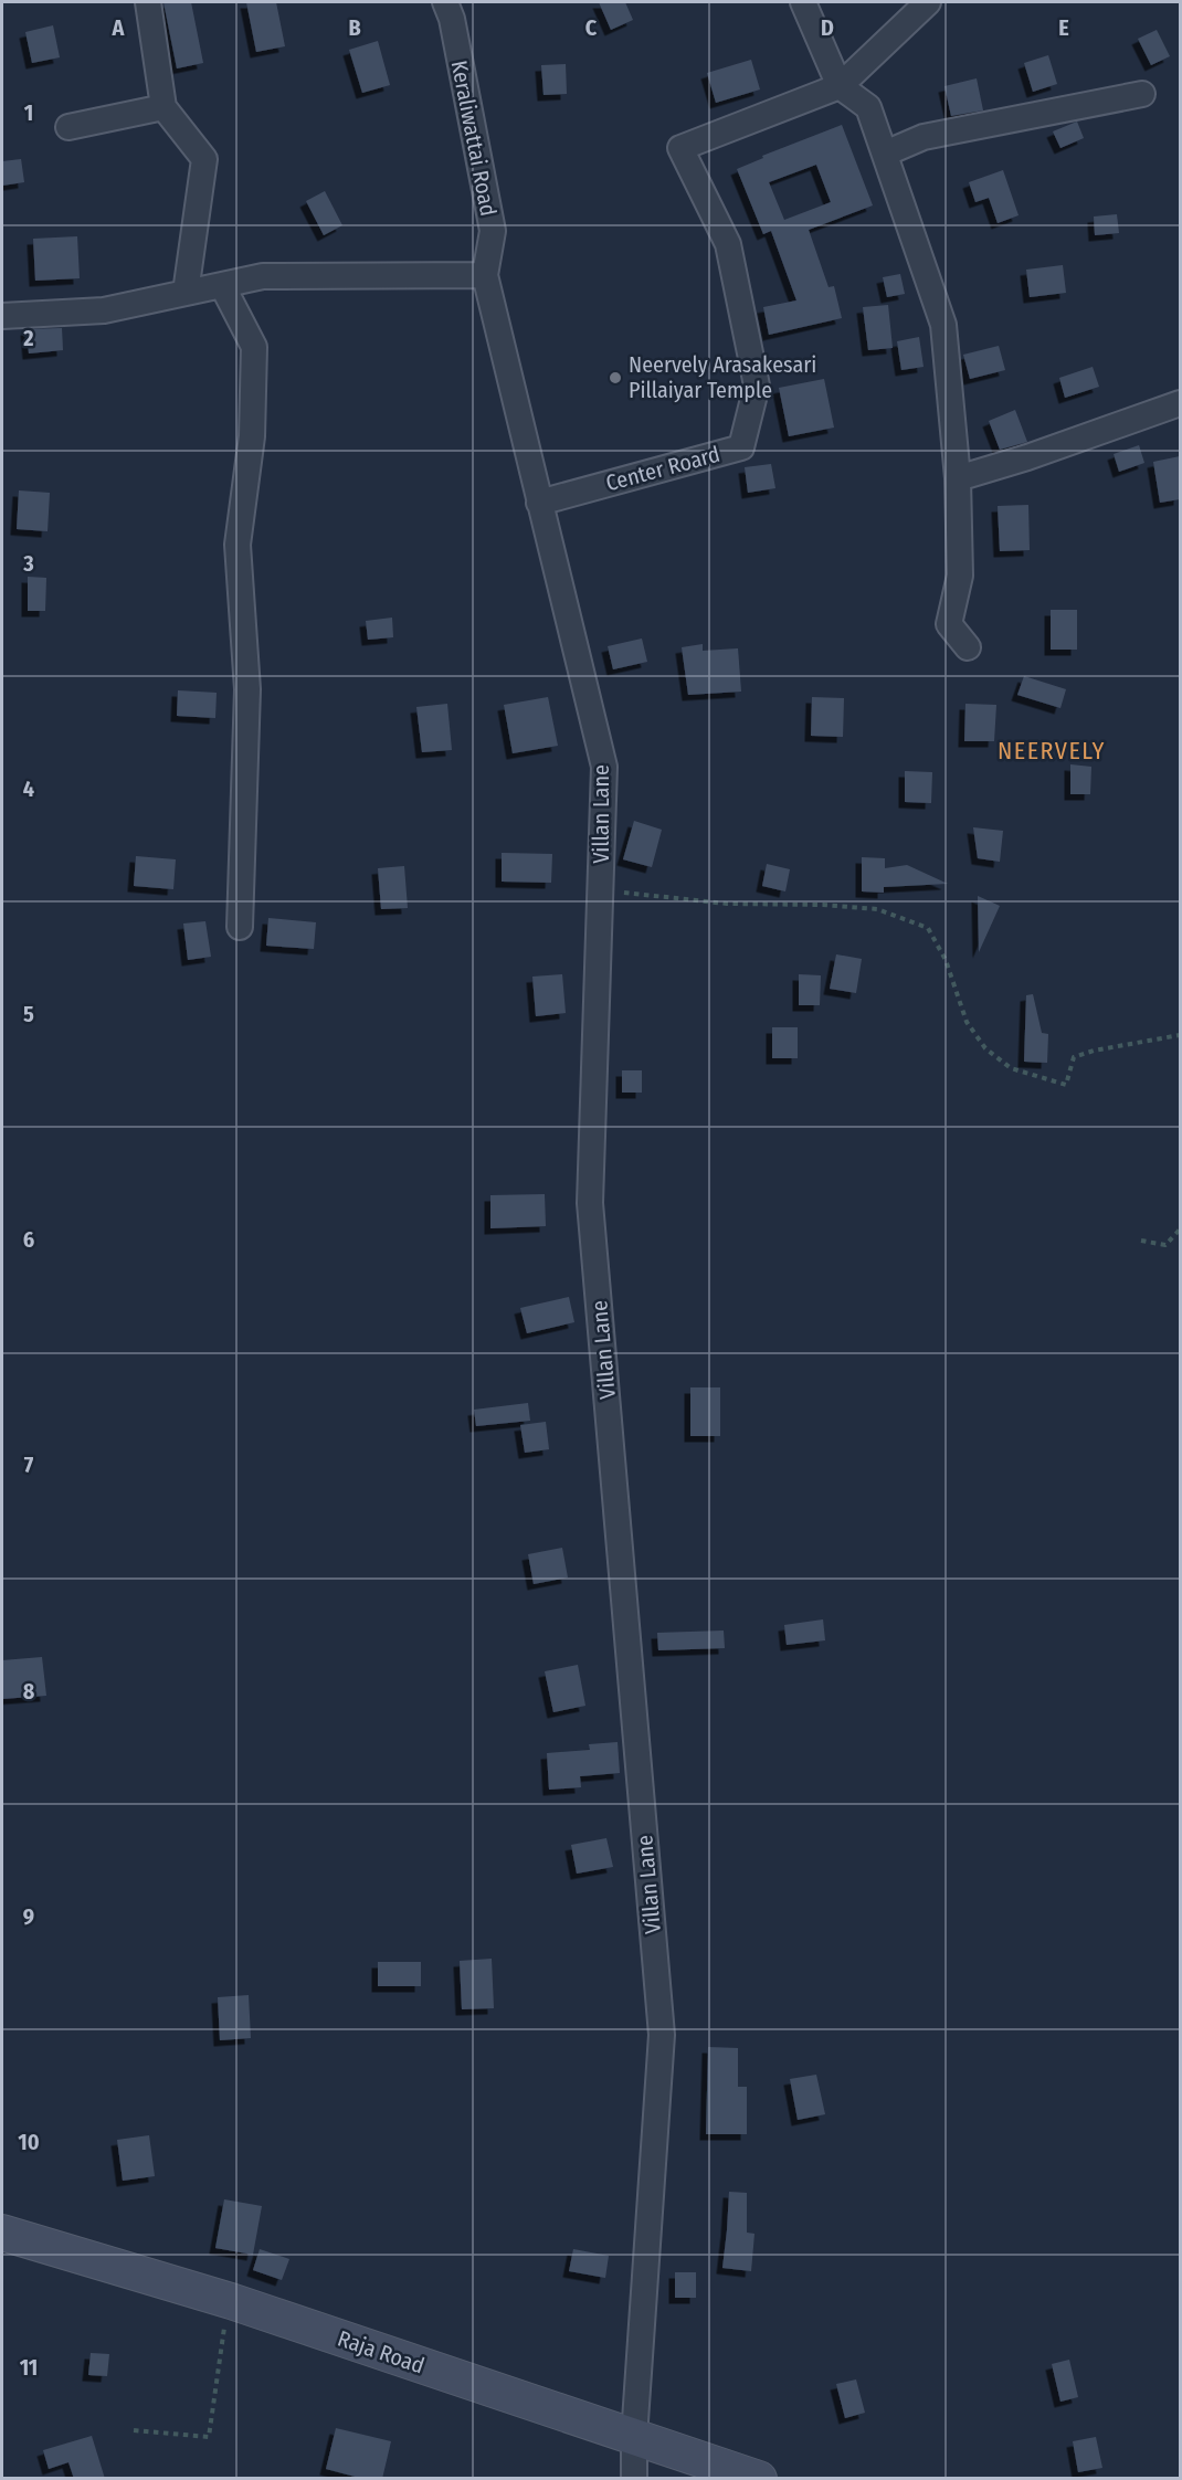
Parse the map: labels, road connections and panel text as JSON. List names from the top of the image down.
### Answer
{
  "streets": {
    "street": [
      "Keraliwattai Road",
      "Center Roard",
      "Villan Lane",
      "Raja Road"
    ]
  },
  "crossings": [
    ["Keraliwattai Road", "Villan Lane"],
    ["Center Roard", "Villan Lane"],
    ["Villan Lane", "Raja Road"]
  ],
  "districts": ["NEERVELY"],
  "places": ["Neervely Arasakesari Pillaiyar Temple"],
  "grid": {
    "columns": [
      "A",
      "B",
      "C",
      "D",
      "E"
    ],
    "rows": [
      "1",
      "2",
      "3",
      "4",
      "5",
      "6",
      "7",
      "8",
      "9",
      "10",
      "11"
    ]
  }
}
